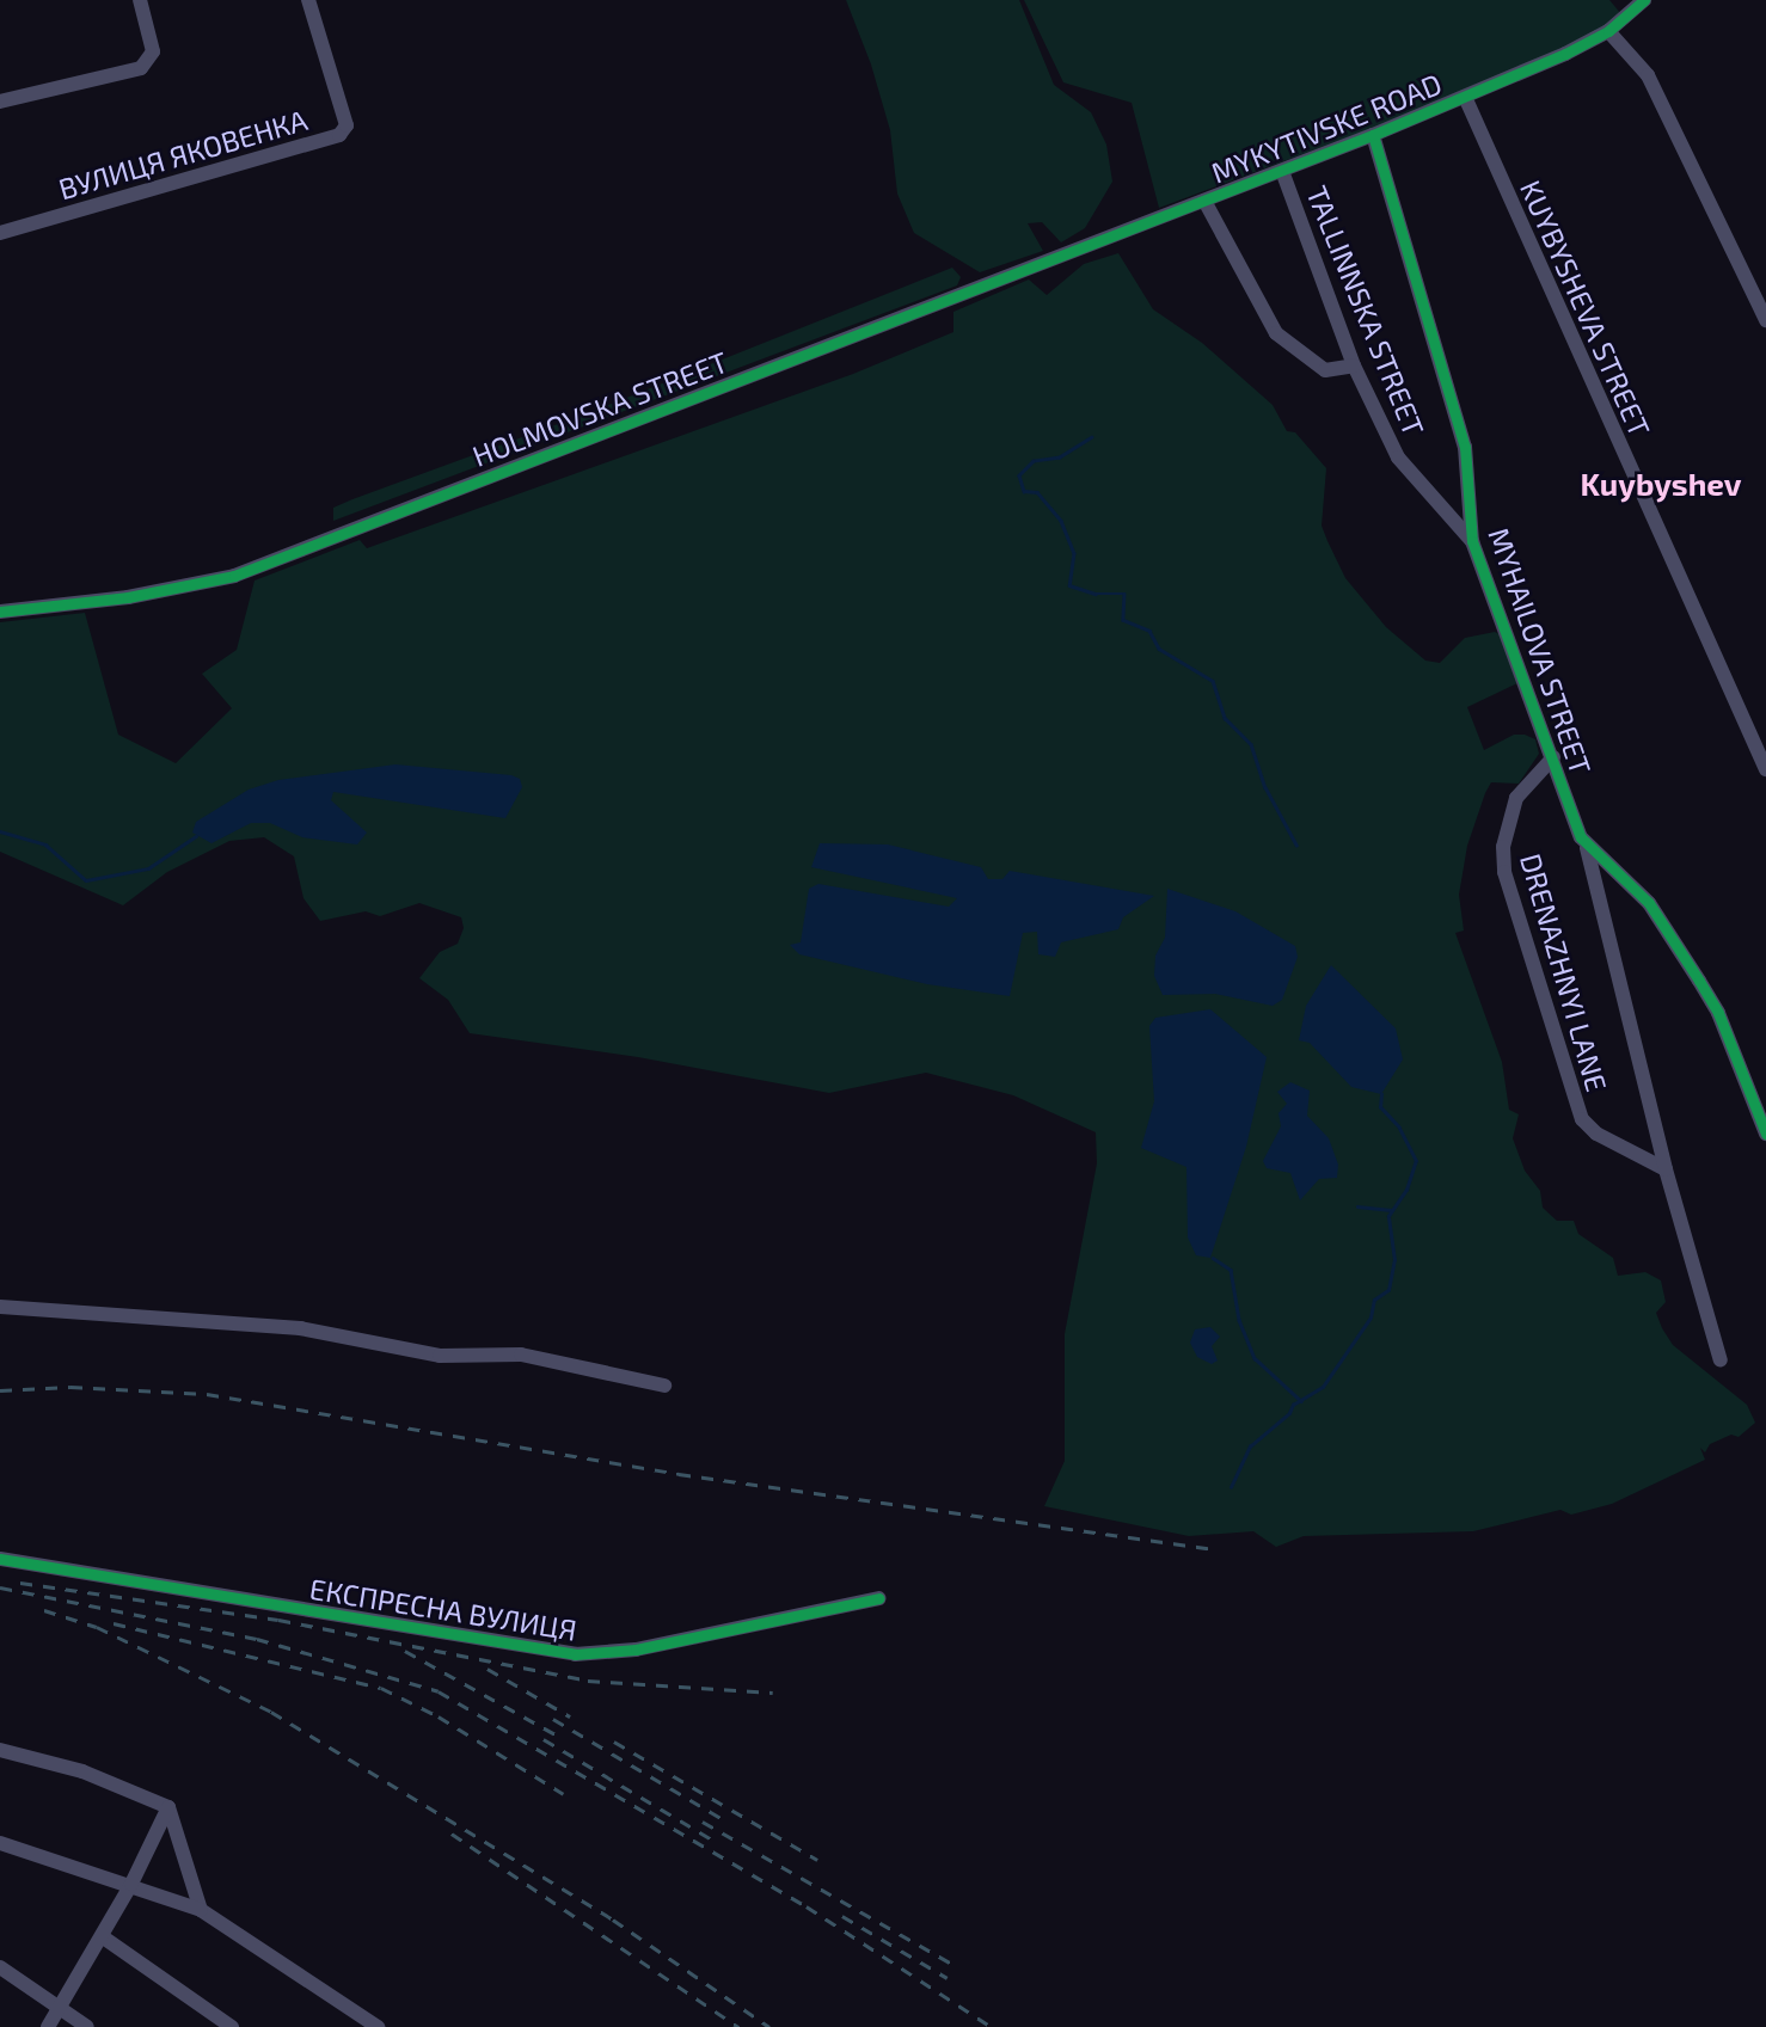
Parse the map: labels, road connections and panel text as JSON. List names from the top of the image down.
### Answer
{
  "streets": {
    "street": [
      "MYKYTIVSKE ROAD",
      "ВУЛИЦЯ ЯКОВЕНКА",
      "KUYBYSHEVA STREET",
      "TALLINNSKA STREET",
      "HOLMOVSKA STREET",
      "MYHAILOVA STREET",
      "DRENAZHNYI LANE",
      "ЕКСПРЕСНА ВУЛИЦЯ"
    ]
  },
  "crossings": [
    ["MYKYTIVSKE ROAD", "KUYBYSHEVA STREET"],
    ["MYKYTIVSKE ROAD", "TALLINNSKA STREET"],
    ["MYKYTIVSKE ROAD", "HOLMOVSKA STREET"],
    ["MYKYTIVSKE ROAD", "MYHAILOVA STREET"],
    ["TALLINNSKA STREET", "MYHAILOVA STREET"],
    ["MYHAILOVA STREET", "DRENAZHNYI LANE"]
  ],
  "districts": ["Kuybyshev"]
}
